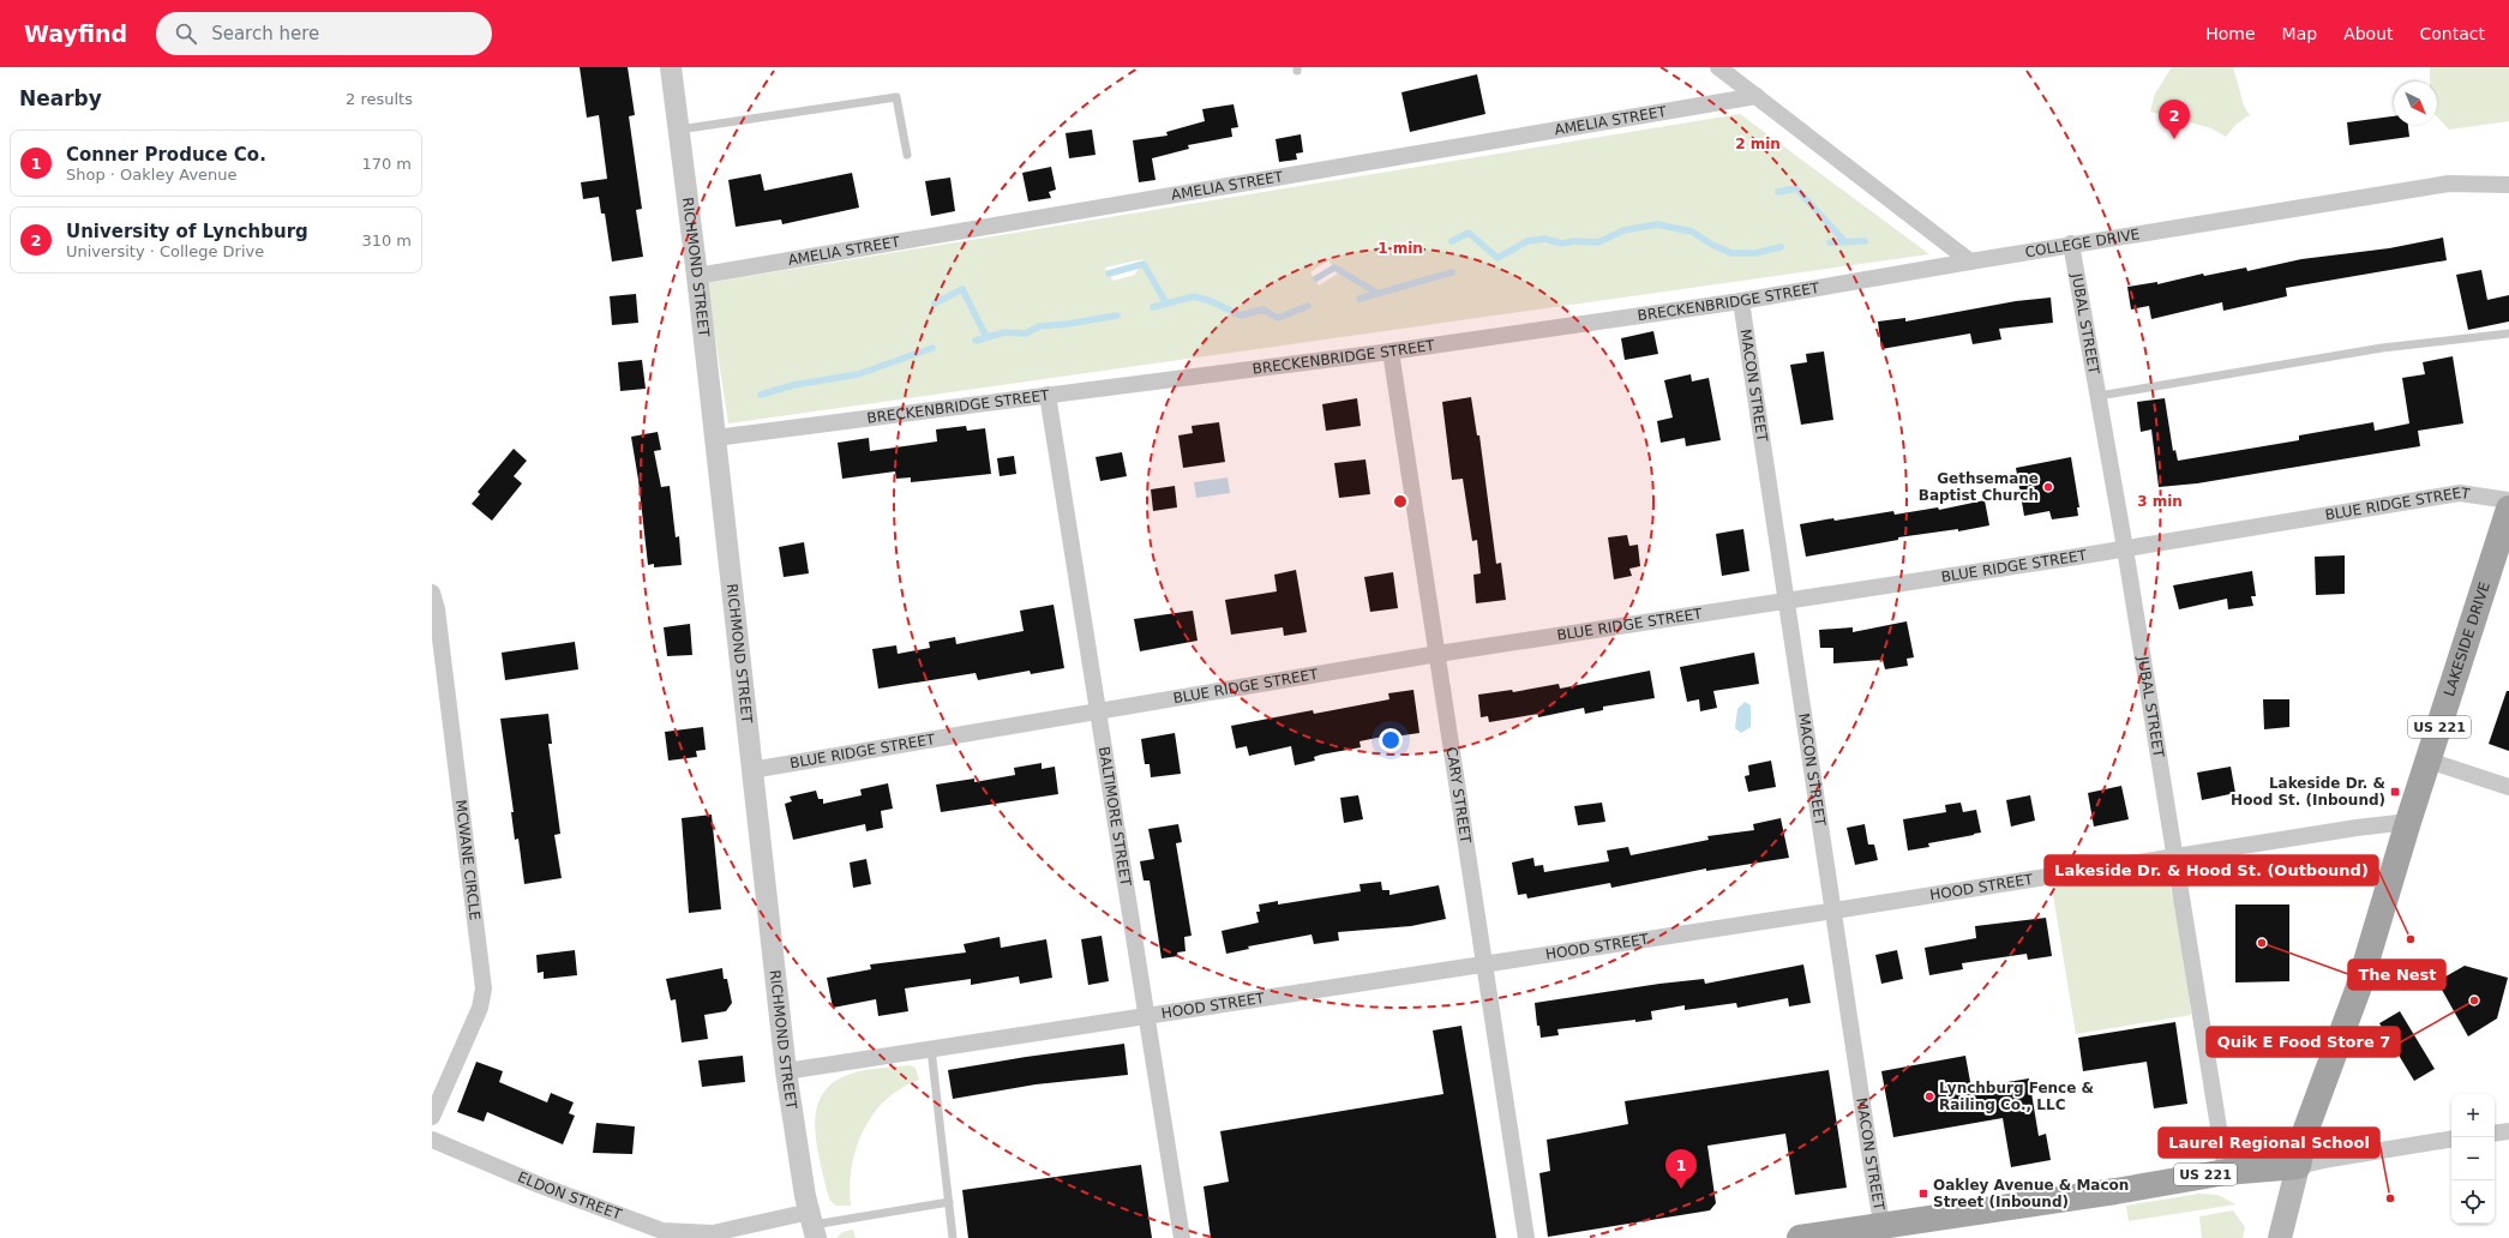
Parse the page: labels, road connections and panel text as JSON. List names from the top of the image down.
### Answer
{
  "streets": {
    "main road": ["LAKESIDE DRIVE", "US 221"],
    "street": [
      "AMELIA STREET",
      "COLLEGE DRIVE",
      "RICHMOND STREET",
      "BRECKENBRIDGE STREET",
      "JUBAL STREET",
      "MACON STREET",
      "BLUE RIDGE STREET",
      "CARY STREET",
      "BALTIMORE STREET",
      "MCWANE CIRCLE",
      "HOOD STREET",
      "ELDON STREET"
    ]
  },
  "crossings": [
    ["AMELIA STREET", "RICHMOND STREET"],
    ["COLLEGE DRIVE", "BRECKENBRIDGE STREET"],
    ["COLLEGE DRIVE", "JUBAL STREET"],
    ["RICHMOND STREET", "BRECKENBRIDGE STREET"],
    ["RICHMOND STREET", "BLUE RIDGE STREET"],
    ["RICHMOND STREET", "HOOD STREET"],
    ["RICHMOND STREET", "ELDON STREET"],
    ["BRECKENBRIDGE STREET", "MACON STREET"],
    ["BRECKENBRIDGE STREET", "CARY STREET"],
    ["BRECKENBRIDGE STREET", "BALTIMORE STREET"],
    ["JUBAL STREET", "BLUE RIDGE STREET"],
    ["JUBAL STREET", "US 221"],
    ["JUBAL STREET", "HOOD STREET"],
    ["MACON STREET", "BLUE RIDGE STREET"],
    ["MACON STREET", "US 221"],
    ["MACON STREET", "HOOD STREET"],
    ["BLUE RIDGE STREET", "CARY STREET"],
    ["BLUE RIDGE STREET", "BALTIMORE STREET"],
    ["LAKESIDE DRIVE", "US 221"],
    ["LAKESIDE DRIVE", "HOOD STREET"],
    ["CARY STREET", "HOOD STREET"],
    ["BALTIMORE STREET", "HOOD STREET"]
  ],
  "places": {
    "other": [
      "Gethsemane Baptist Church",
      "Lakeside Dr. & Hood St. (Outbound)",
      "The Nest",
      "Quik E Food Store 7",
      "Lynchburg Fence & Railing Co., LLC",
      "Laurel Regional School"
    ],
    "transit": ["Lakeside Dr. & Hood St. (Inbound)", "Oakley Avenue & Macon Street (Inbound)"]
  },
  "north": "bottom right",
  "page": {
    "header": "Wayfind",
    "search": "Search here",
    "nav": [
      "Home",
      "Map",
      "About",
      "Contact"
    ],
    "heading": ["Nearby", "2 results"],
    "pins": ["2", "1"],
    "list": [
      {
        "mark": "1",
        "name": "Conner Produce Co.",
        "note": "Shop · Oakley Avenue",
        "value": "170 m"
      },
      {
        "mark": "2",
        "name": "University of Lynchburg",
        "note": "University · College Drive",
        "value": "310 m"
      }
    ],
    "map_buttons": ["+", "−"]
  },
  "rings": ["2 min", "1 min", "3 min"]
}
